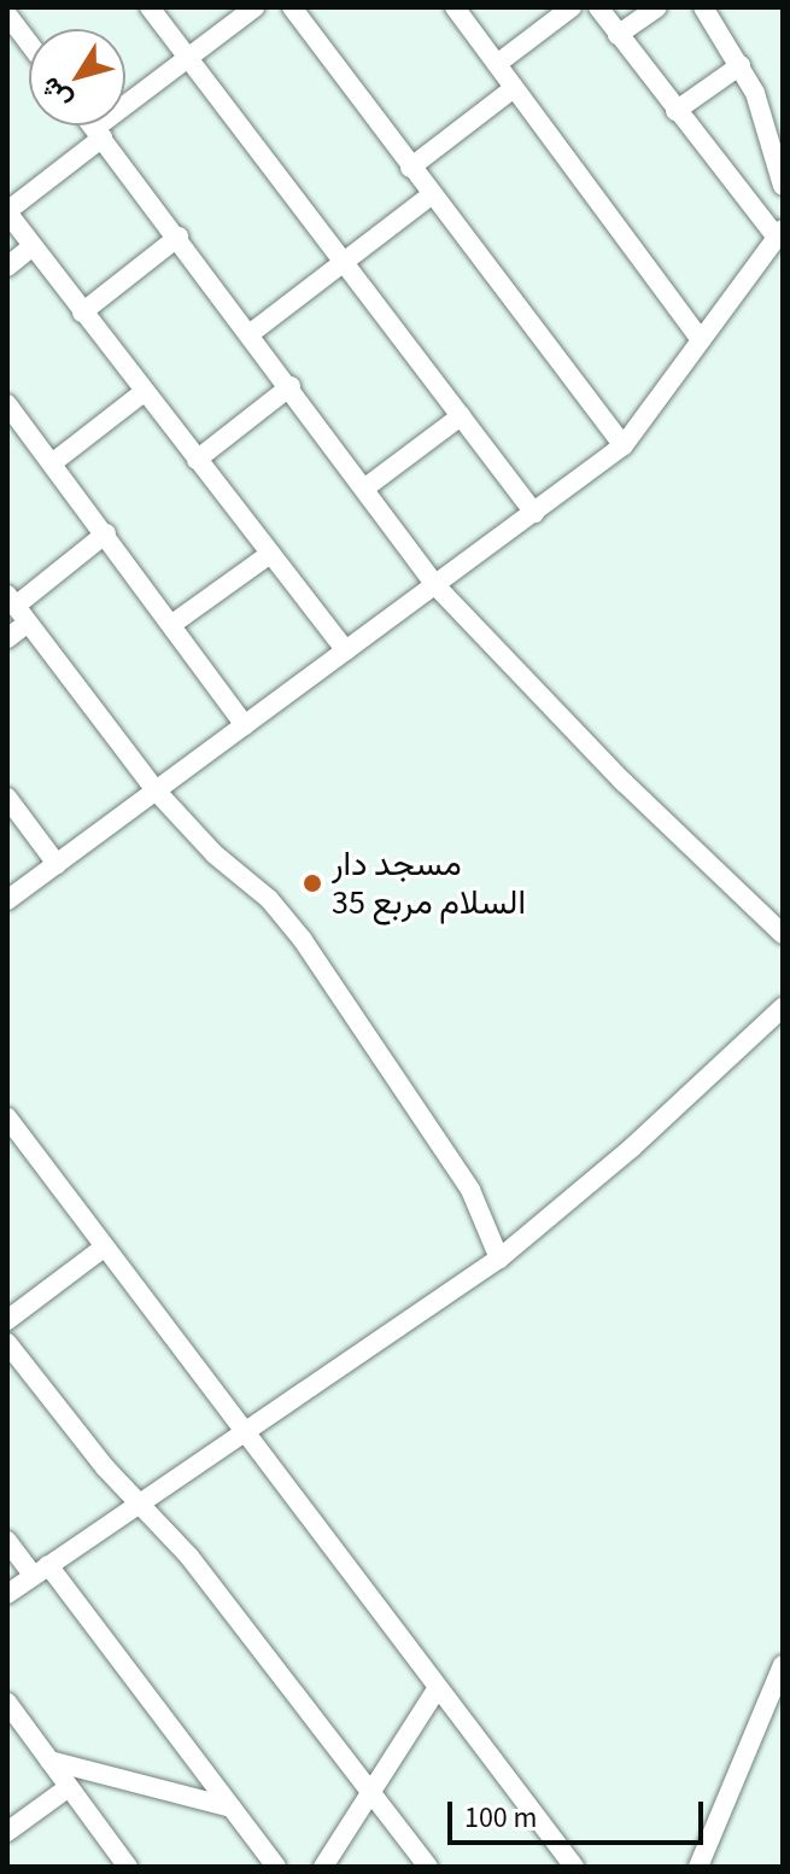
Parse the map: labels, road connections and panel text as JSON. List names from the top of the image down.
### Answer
{
  "places": ["مسجد دار السلام مربع 35"],
  "scale_bar": "100 m",
  "north": "bottom left"
}
